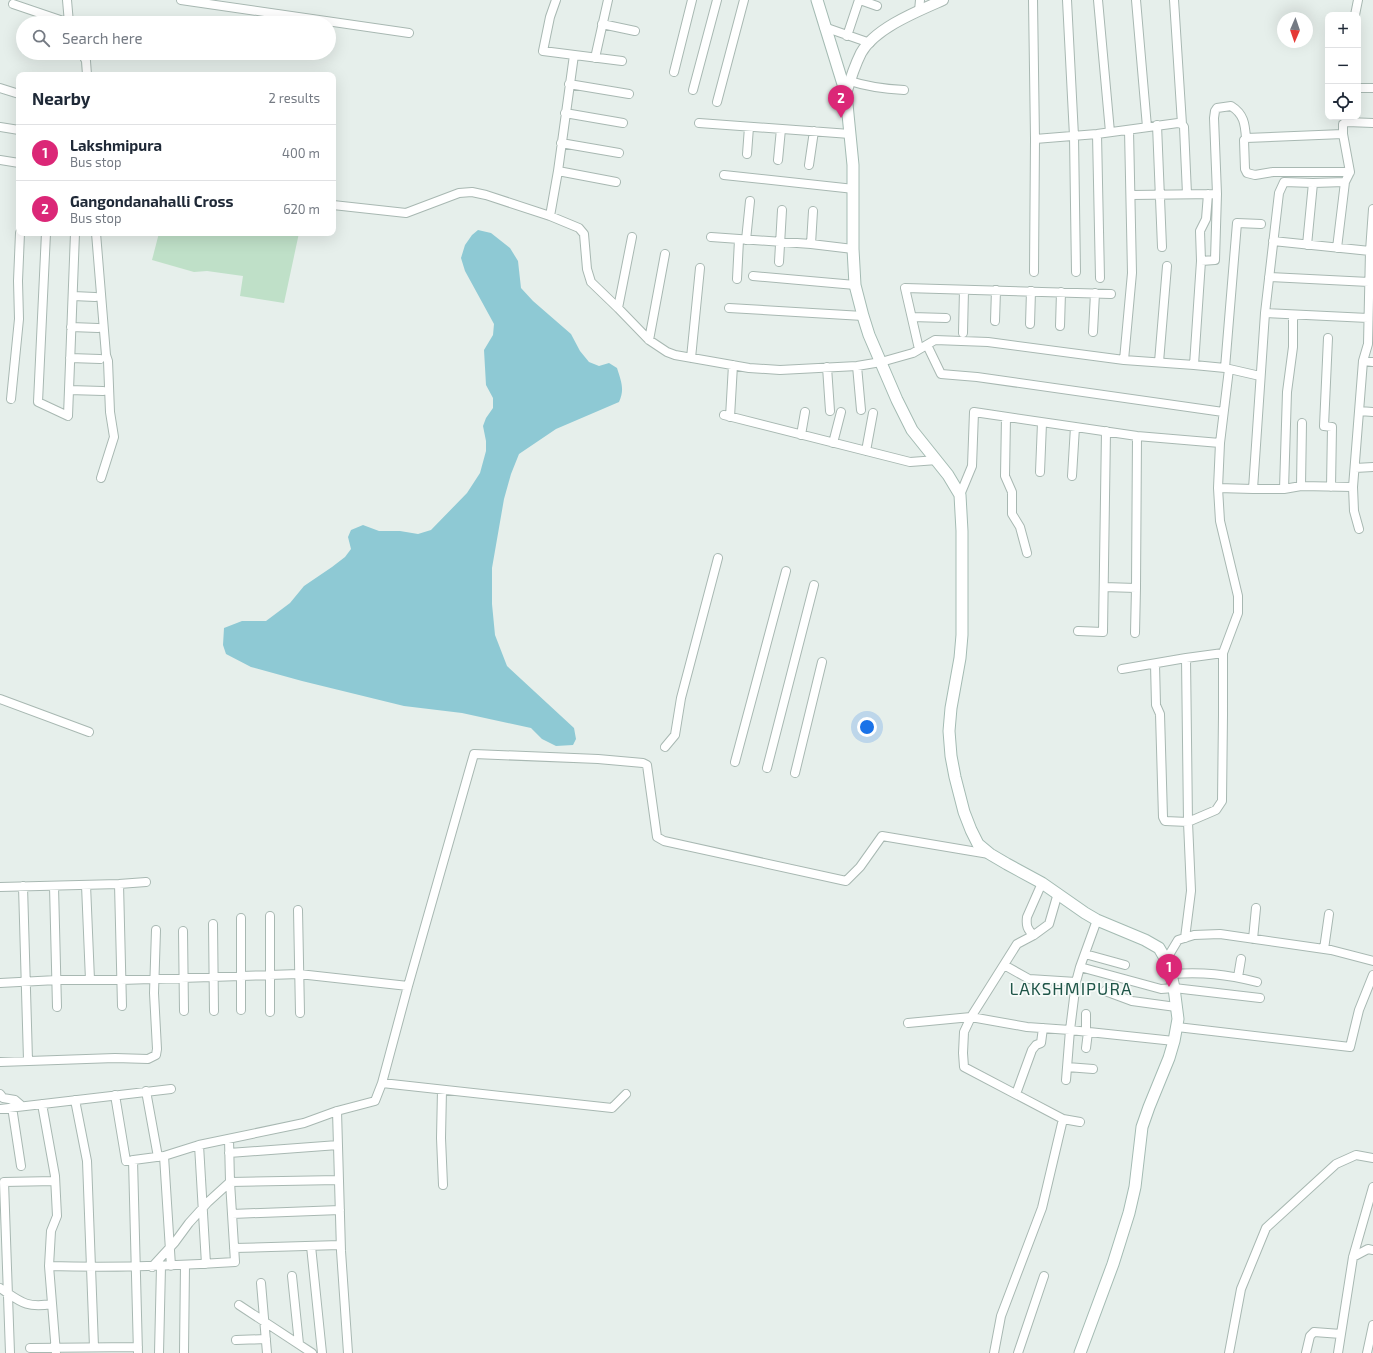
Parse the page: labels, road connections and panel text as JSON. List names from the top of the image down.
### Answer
{
  "districts": ["LAKSHMIPURA"],
  "north": "bottom",
  "page": {
    "map_buttons": ["+", "−"],
    "search": "Search here",
    "heading": ["Nearby", "2 results"],
    "pins": ["2", "1"],
    "list": [
      {
        "mark": "1",
        "name": "Lakshmipura",
        "note": "Bus stop",
        "value": "400 m"
      },
      {
        "mark": "2",
        "name": "Gangondanahalli Cross",
        "note": "Bus stop",
        "value": "620 m"
      }
    ]
  }
}
